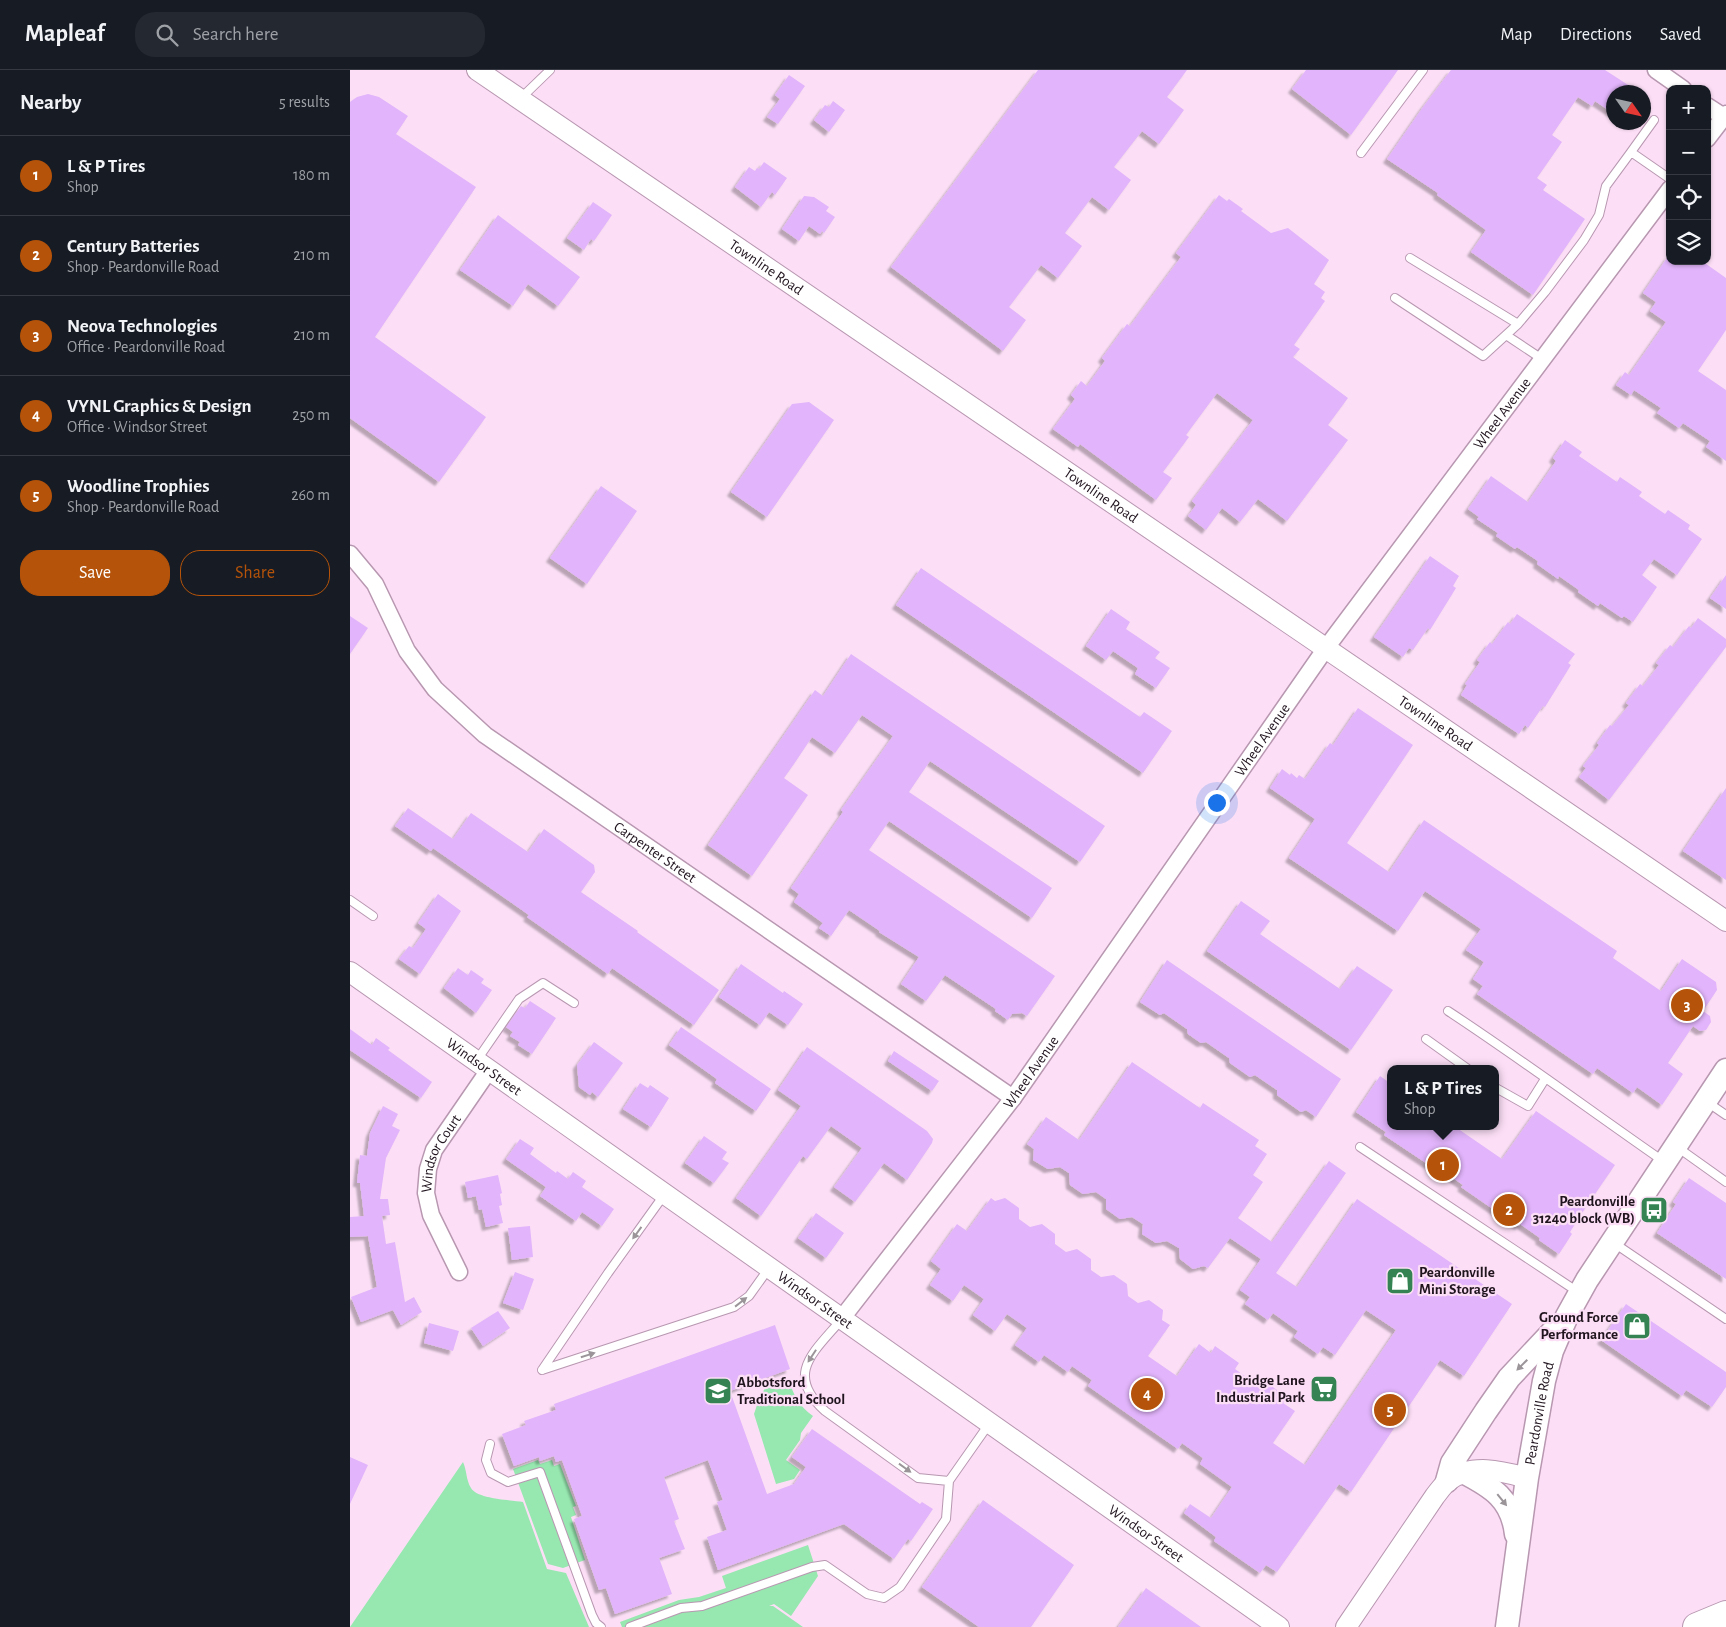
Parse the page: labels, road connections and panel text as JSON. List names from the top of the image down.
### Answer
{
  "streets": {
    "main road": ["Peardonville Road"],
    "street": [
      "Townline Road",
      "Wheel Avenue",
      "Carpenter Street",
      "Windsor Street",
      "Windsor Court"
    ]
  },
  "crossings": [
    ["Townline Road", "Wheel Avenue"],
    ["Wheel Avenue", "Carpenter Street"],
    ["Wheel Avenue", "Windsor Street"],
    ["Windsor Street", "Windsor Court"]
  ],
  "places": {
    "bus stop": ["Peardonville 31240 block (WB)"],
    "shop": ["Peardonville Mini Storage", "Ground Force Performance"],
    "supermarket": ["Bridge Lane Industrial Park"],
    "school or university": ["Abbotsford Traditional School"]
  },
  "north": "bottom right",
  "page": {
    "header": "Mapleaf",
    "search": "Search here",
    "nav": ["Map", "Directions", "Saved"],
    "heading": ["Nearby", "5 results"],
    "map_buttons": ["+", "−"],
    "list": [
      {
        "mark": "1",
        "name": "L & P Tires",
        "note": "Shop",
        "value": "180 m"
      },
      {
        "mark": "2",
        "name": "Century Batteries",
        "note": "Shop · Peardonville Road",
        "value": "210 m"
      },
      {
        "mark": "3",
        "name": "Neova Technologies",
        "note": "Office · Peardonville Road",
        "value": "210 m"
      },
      {
        "mark": "4",
        "name": "VYNL Graphics & Design",
        "note": "Office · Windsor Street",
        "value": "250 m"
      },
      {
        "mark": "5",
        "name": "Woodline Trophies",
        "note": "Shop · Peardonville Road",
        "value": "260 m"
      }
    ],
    "buttons": ["Save", "Share"],
    "pins": [
      "3",
      "1",
      "2",
      "4",
      "5"
    ],
    "popup": ["L & P Tires", "Shop"]
  }
}
